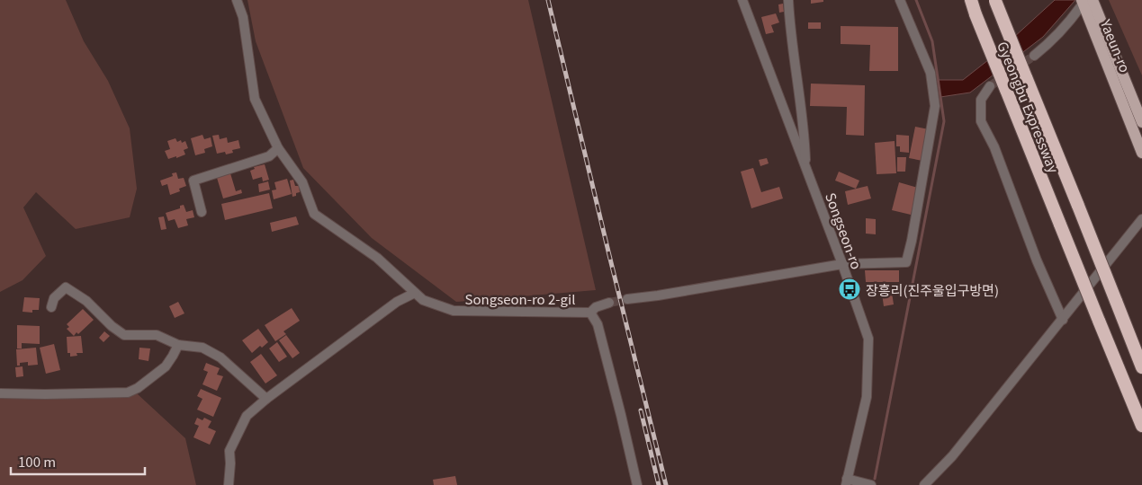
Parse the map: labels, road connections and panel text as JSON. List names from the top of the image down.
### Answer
{
  "streets": {
    "highway": ["Gyeongbu Expressway"],
    "main road": ["Yaeun-ro"],
    "street": ["Songseon-ro", "Songseon-ro 2-gil"]
  },
  "places": {
    "bus stop": ["장흥리(진주울입구방면)"]
  },
  "scale_bar": "100 m"
}
